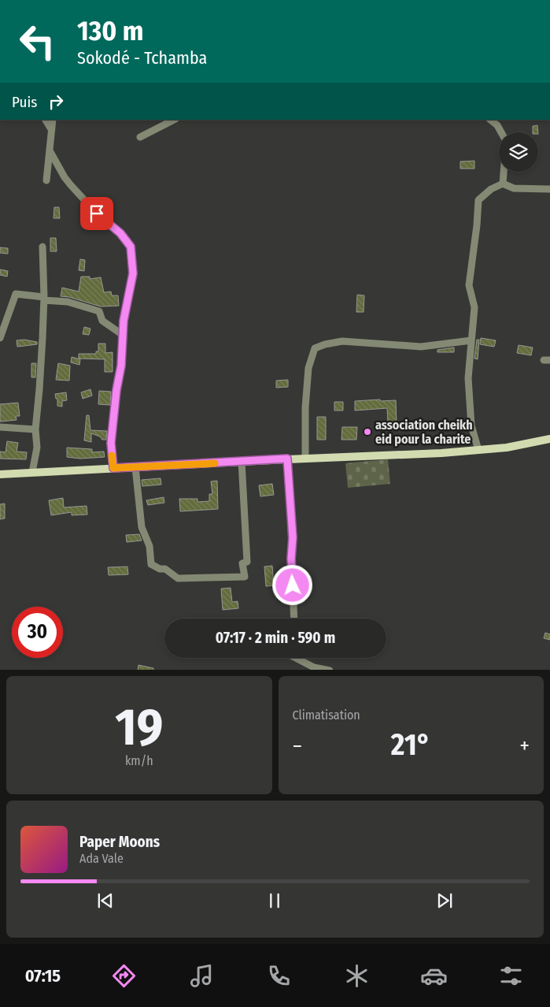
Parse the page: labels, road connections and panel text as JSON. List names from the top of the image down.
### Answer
{
  "places": ["association cheikh eid pour la charite"],
  "page": {
    "turn": ["130 m", "Sokodé - Tchamba"],
    "then": "Puis",
    "limit": "30",
    "trip": "07:17 · 2 min · 590 m",
    "tile": [
      ["19", "km/h"],
      "Climatisation"
    ],
    "heat": ["−", "21°", "+"],
    "song": ["Paper Moons", "Ada Vale"],
    "tabs": "07:15"
  }
}
